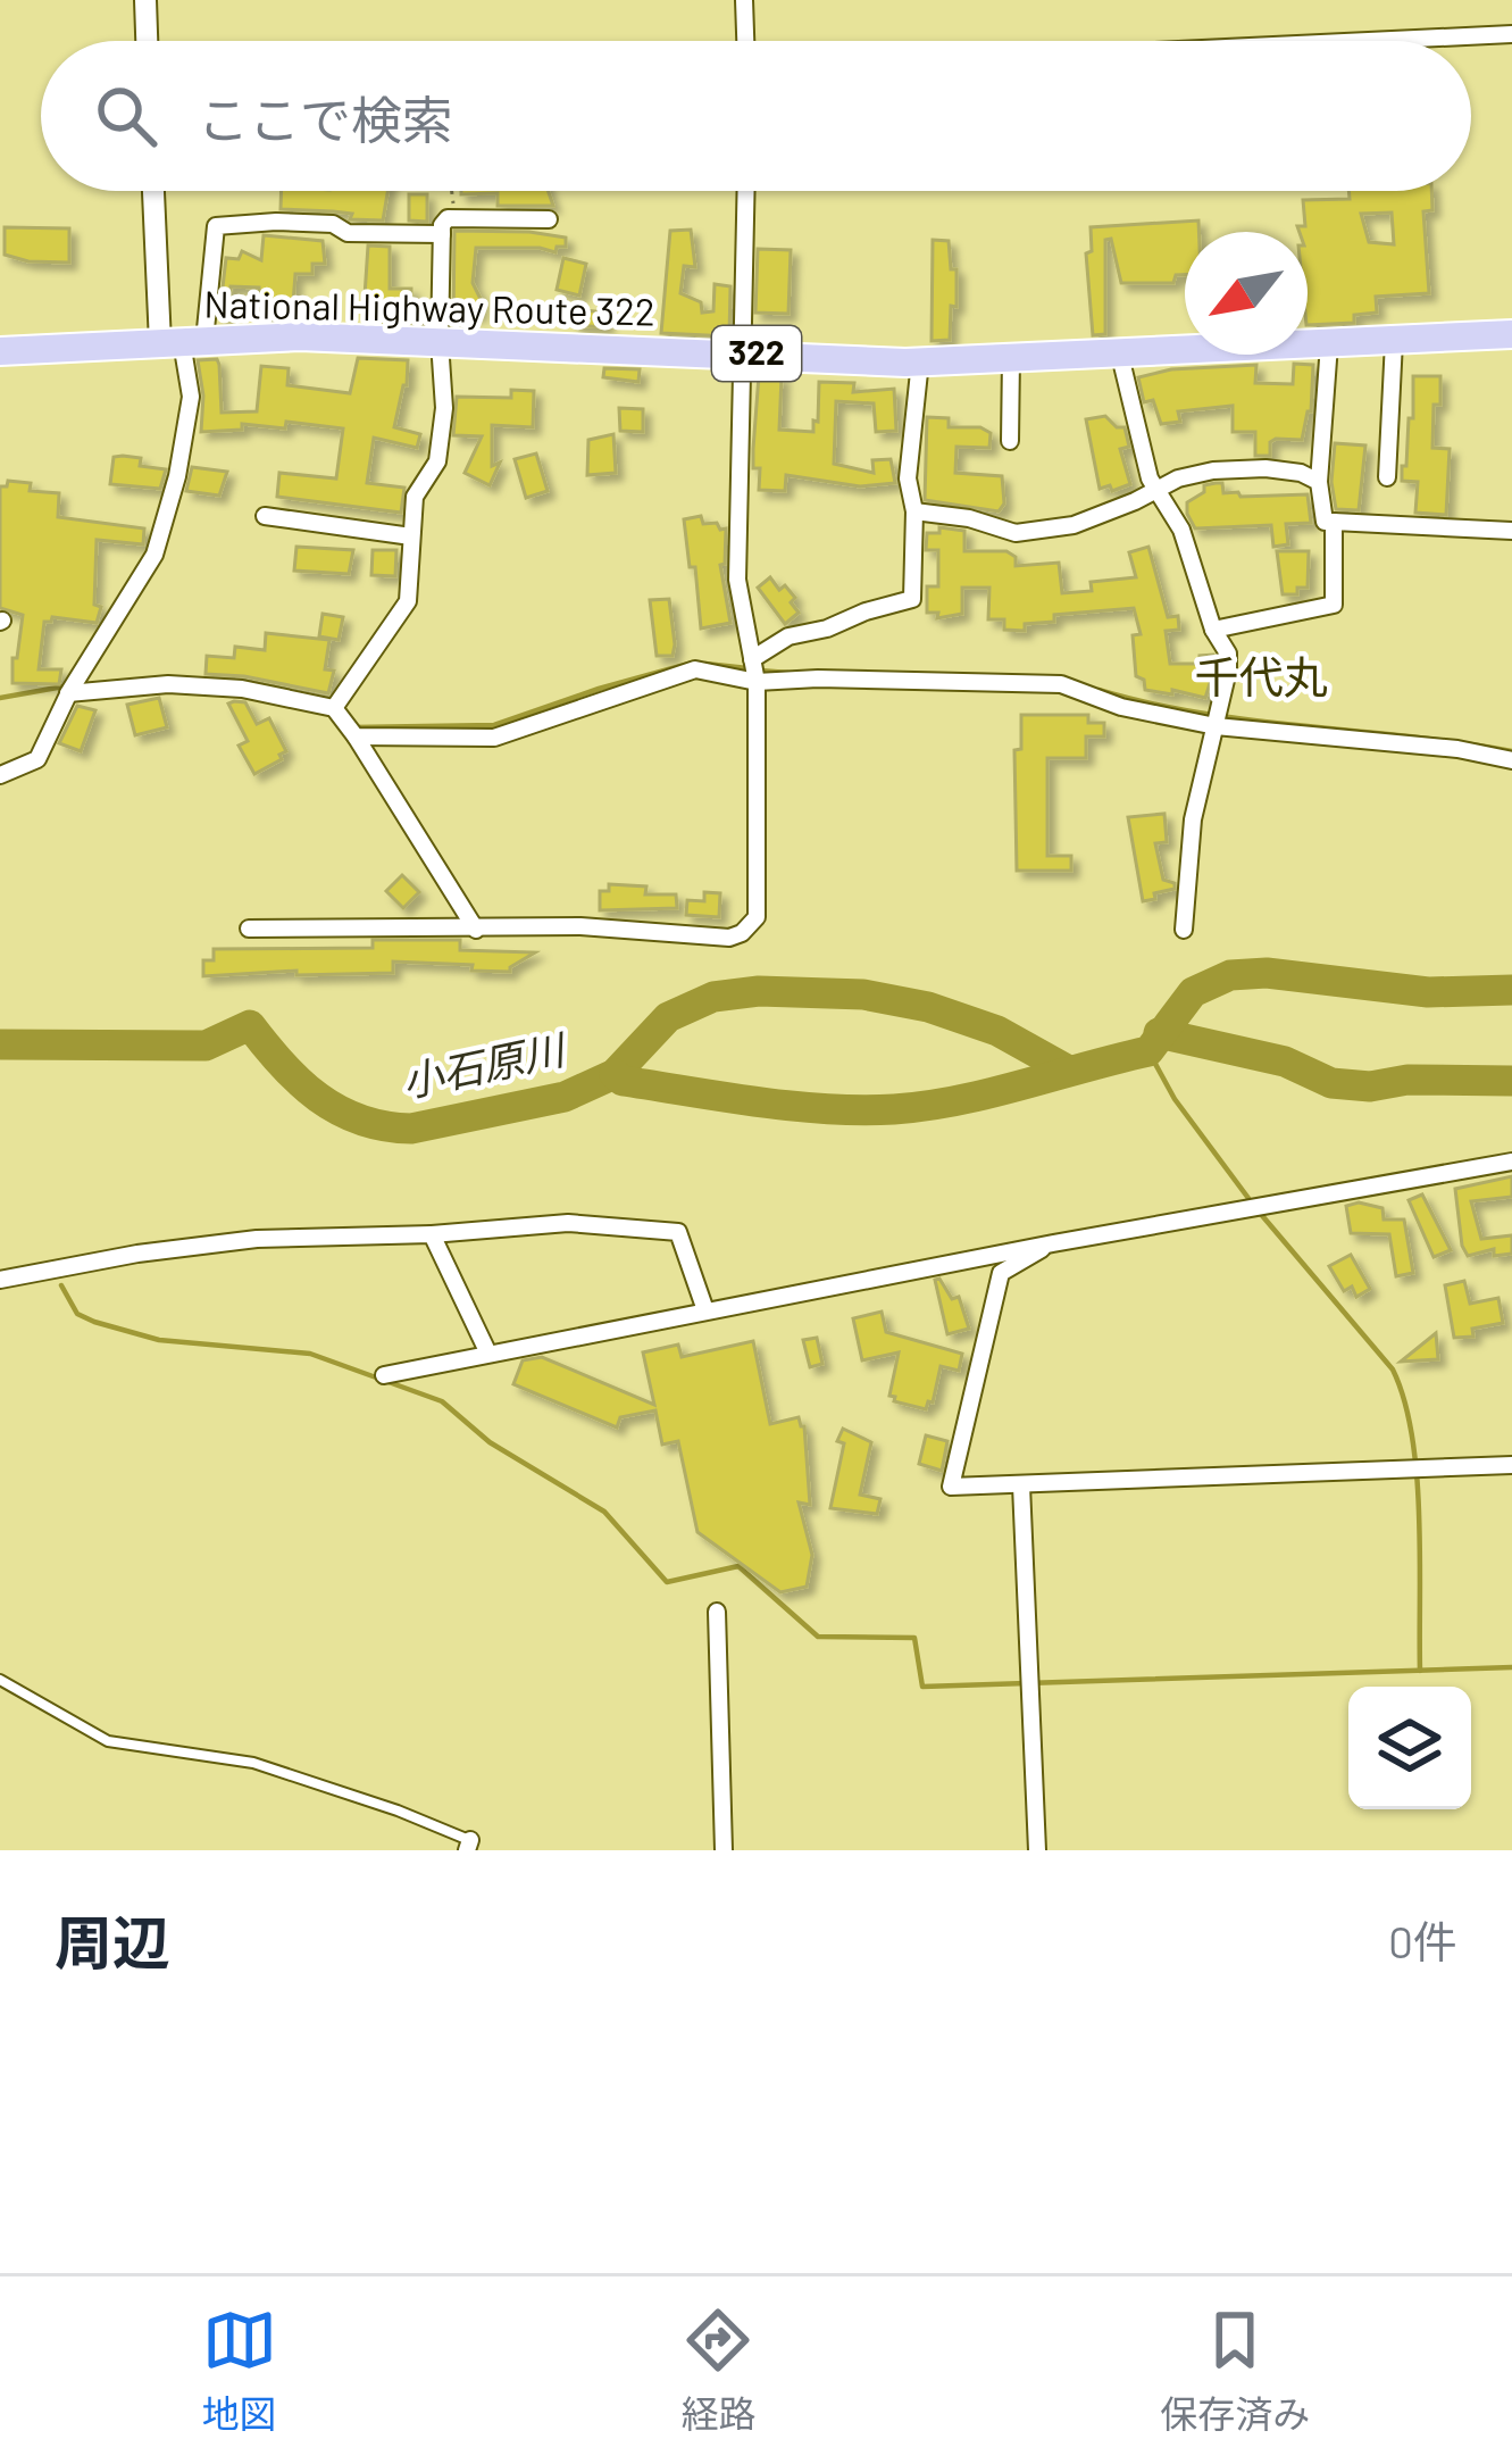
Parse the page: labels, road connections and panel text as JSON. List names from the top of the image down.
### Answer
{
  "streets": {
    "highway": ["National Highway Route 322", "322"]
  },
  "districts": ["千代丸"],
  "water": ["小石原川"],
  "north": "bottom left",
  "page": {
    "search": "ここで検索",
    "heading": ["周辺", "0件"],
    "nav": ["地図", "経路", "保存済み"]
  }
}
